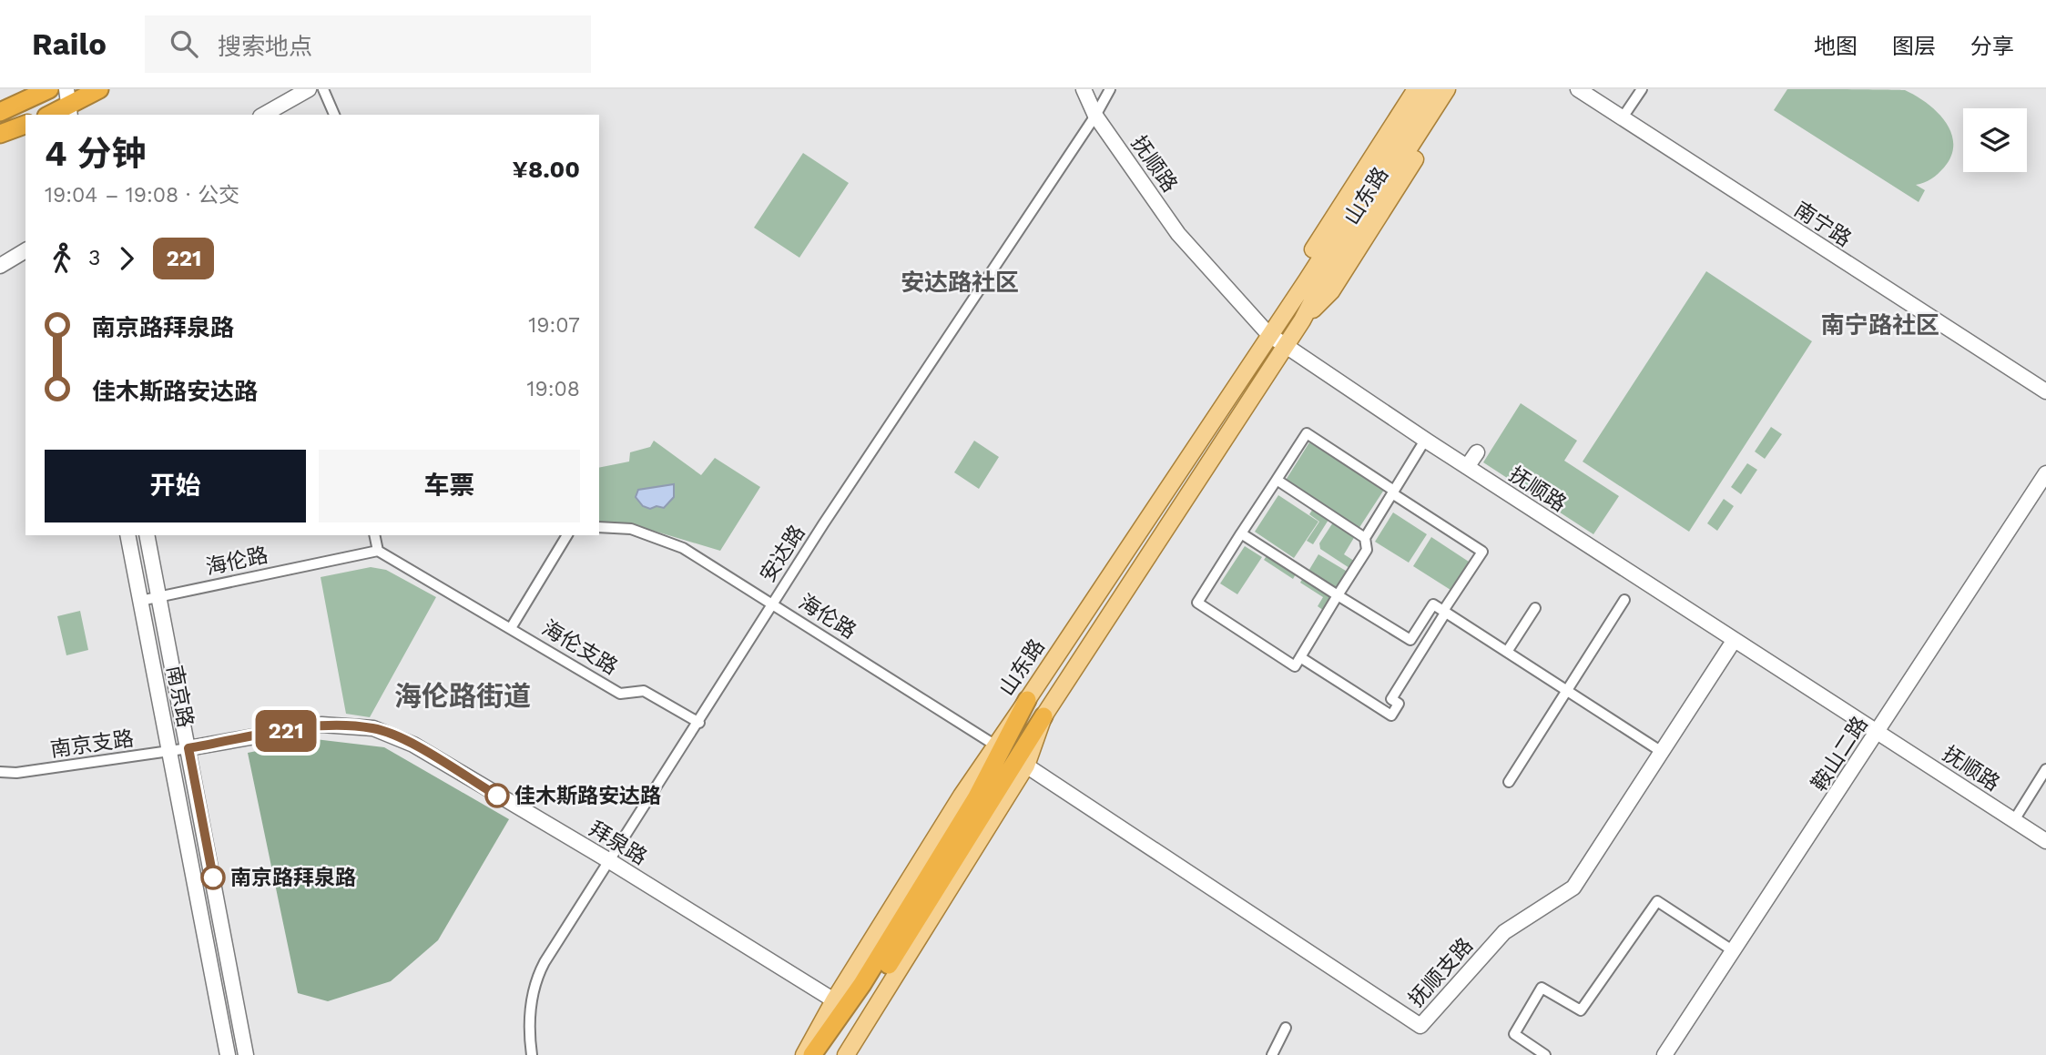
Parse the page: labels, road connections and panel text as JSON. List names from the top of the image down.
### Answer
{
  "streets": {
    "main road": ["山东路"],
    "street": [
      "抚顺路",
      "南宁路",
      "安达路",
      "海伦路",
      "海伦支路",
      "南京路",
      "南京支路",
      "鞍山二路",
      "拜泉路",
      "抚顺支路"
    ]
  },
  "crossings": [
    ["抚顺路", "山东路"],
    ["抚顺路", "安达路"],
    ["抚顺路", "鞍山二路"],
    ["抚顺路", "抚顺支路"],
    ["山东路", "海伦路"],
    ["山东路", "拜泉路"],
    ["山东路", "抚顺支路"],
    ["安达路", "海伦路"],
    ["安达路", "海伦支路"],
    ["安达路", "拜泉路"],
    ["海伦路", "南京路"],
    ["南京路", "南京支路"],
    ["南京路", "拜泉路"],
    ["南京支路", "拜泉路"]
  ],
  "districts": ["安达路社区", "南宁路社区", "海伦路街道"],
  "places": ["佳木斯路安达路", "南京路拜泉路"],
  "lines": ["bus line 221"],
  "page": {
    "header": "Railo",
    "search": "搜索地点",
    "nav": ["地图", "图层", "分享"],
    "on_map": "221",
    "heading": ["4 分钟", "19:04 – 19:08 · 公交", "¥8.00"],
    "legs": ["3", "221"],
    "list": [
      {
        "name": "南京路拜泉路",
        "value": "19:07"
      },
      {
        "name": "佳木斯路安达路",
        "value": "19:08"
      }
    ],
    "buttons": ["开始", "车票"]
  }
}
